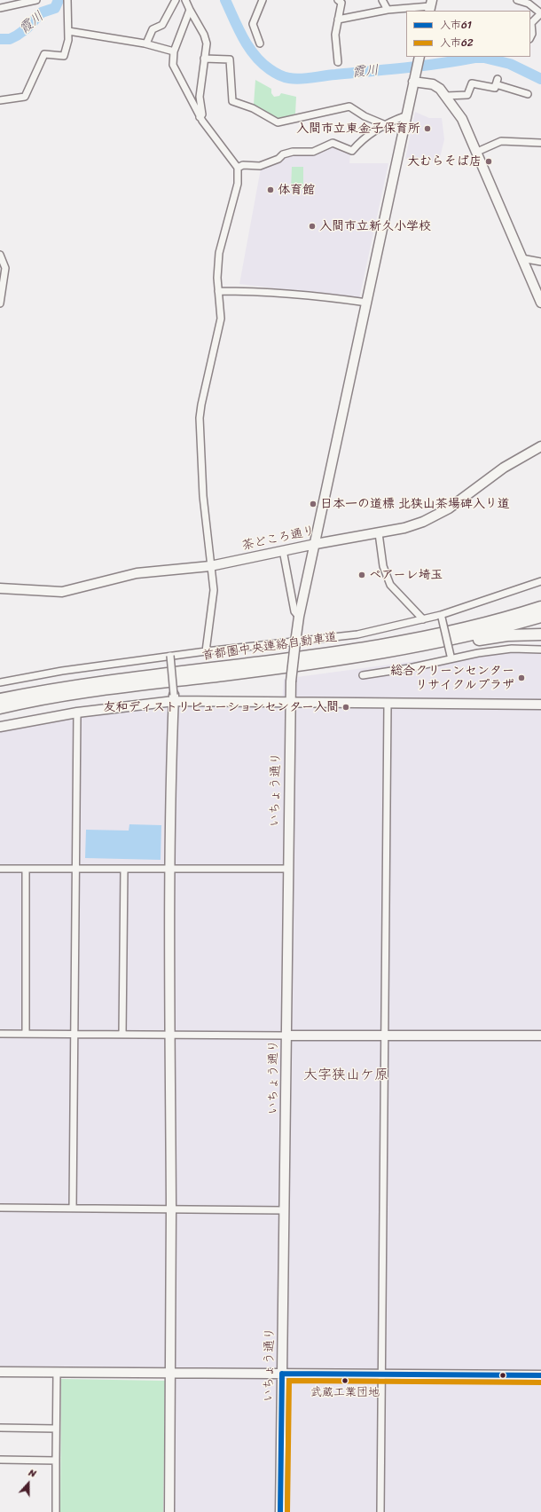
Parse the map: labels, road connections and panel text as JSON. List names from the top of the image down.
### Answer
{
  "streets": {
    "highway": ["首都圏中央連絡自動車道"],
    "street": ["茶どころ通り", "いちょう通り"]
  },
  "crossings": [
    ["茶どころ通り", "いちょう通り"]
  ],
  "districts": ["大字狭山ケ原"],
  "water": ["霞川"],
  "places": [
    "入間市立東金子保育所",
    "大むらそば店",
    "体育館",
    "入間市立新久小学校",
    "日本一の道標 北狭山茶場碑入り道",
    "ペアーレ埼玉",
    "総合クリーンセンター リサイクルプラザ",
    "友和ディストリビューションセンター入間",
    "武蔵工業団地"
  ],
  "lines": ["transit line 入市61", "transit line 入市62"],
  "legend": ["入市61", "入市62"],
  "north": "top"
}
